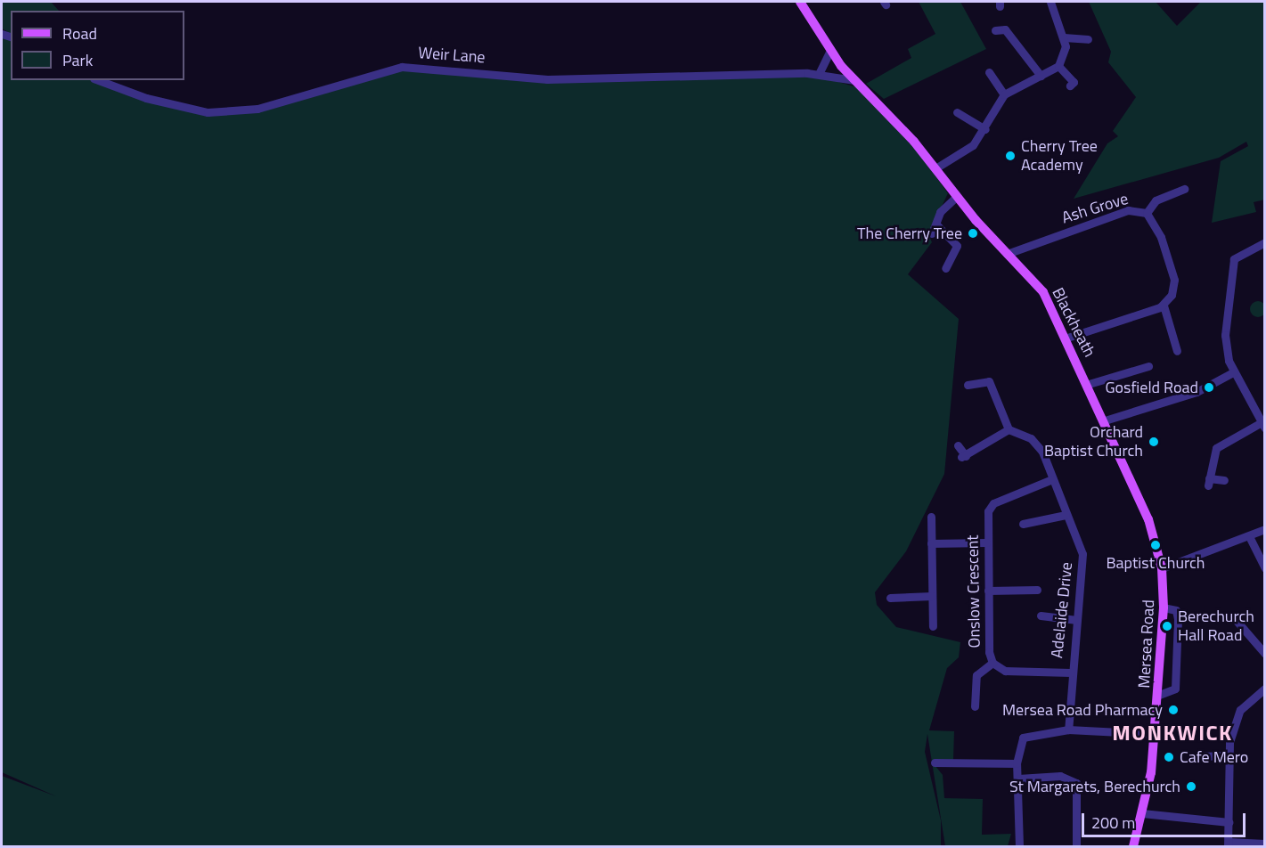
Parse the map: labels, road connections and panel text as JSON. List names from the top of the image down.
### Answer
{
  "streets": {
    "main road": ["Blackheath", "Mersea Road"],
    "street": [
      "Weir Lane",
      "Ash Grove",
      "Onslow Crescent",
      "Adelaide Drive"
    ]
  },
  "crossings": [
    ["Weir Lane", "Blackheath"],
    ["Ash Grove", "Blackheath"],
    ["Blackheath", "Mersea Road"],
    ["Onslow Crescent", "Adelaide Drive"]
  ],
  "districts": ["MONKWICK"],
  "places": [
    "Cherry Tree Academy",
    "The Cherry Tree",
    "Gosfield Road",
    "Orchard Baptist Church",
    "Baptist Church",
    "Berechurch Hall Road",
    "Mersea Road Pharmacy",
    "Cafe Mero",
    "St Margarets, Berechurch"
  ],
  "legend": ["Road", "Park"],
  "scale_bar": "200 m"
}
